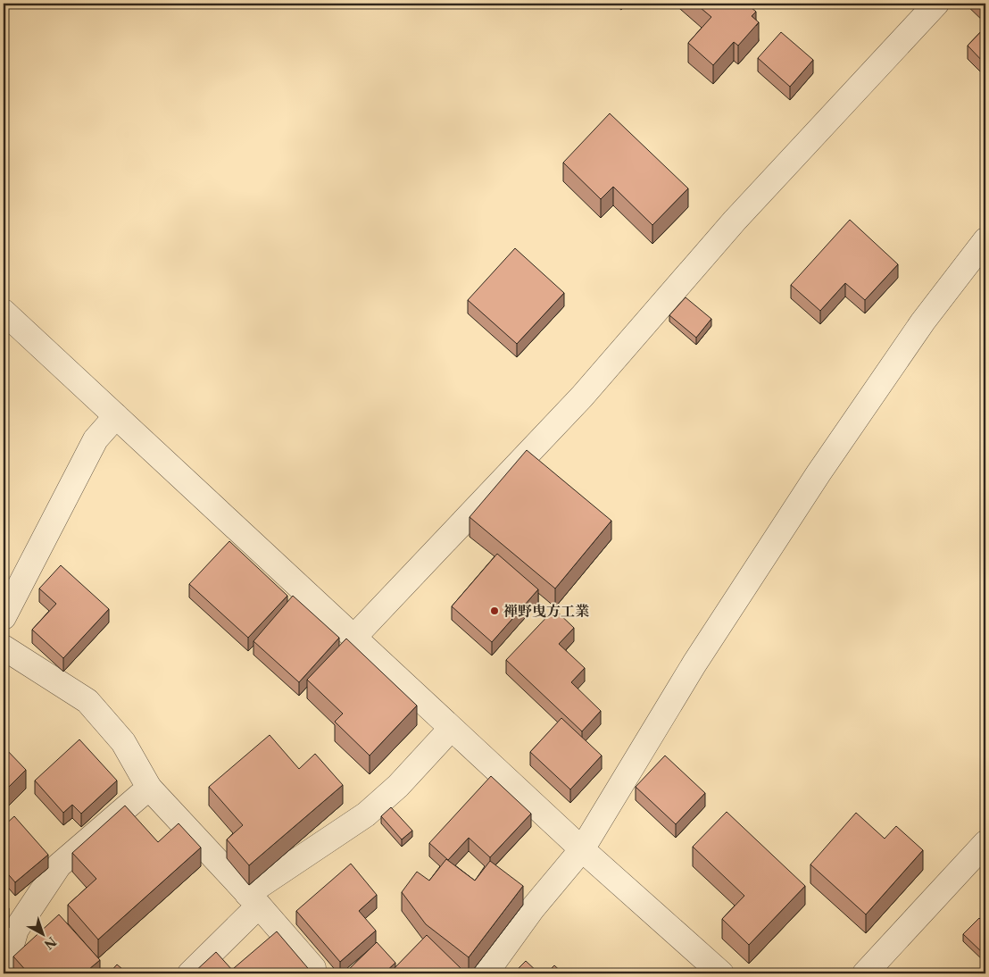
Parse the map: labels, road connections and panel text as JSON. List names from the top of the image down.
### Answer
{
  "places": ["禅野曳方工業"],
  "north": "bottom right"
}
